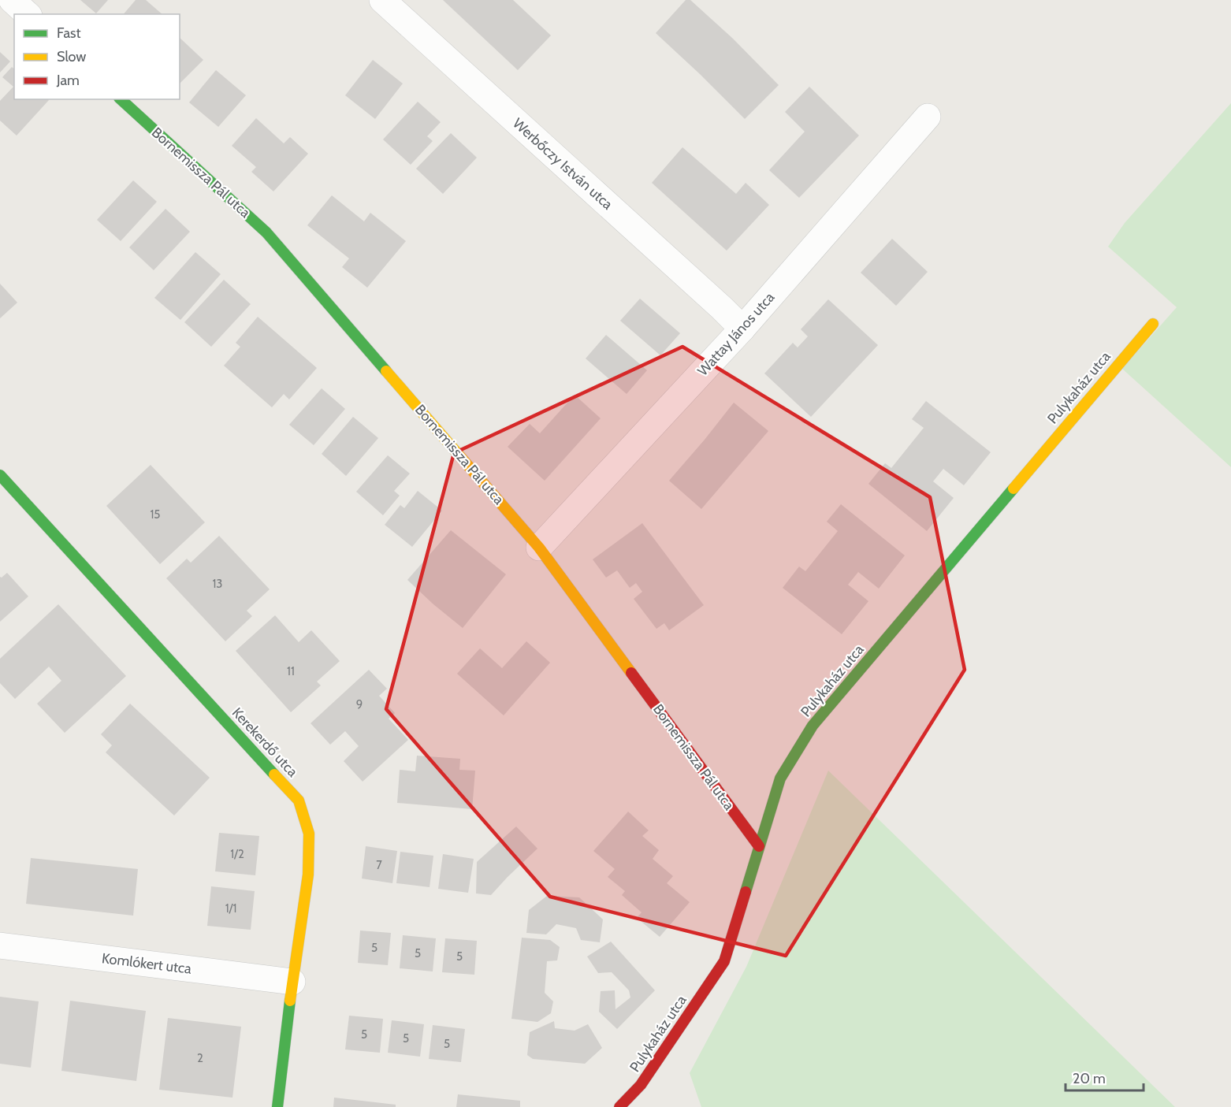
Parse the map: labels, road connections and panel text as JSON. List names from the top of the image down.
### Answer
{
  "streets": {
    "street": [
      "Werbőczy István utca",
      "Bornemissza Pál utca",
      "Wattay János utca",
      "Pulykaház utca",
      "Kerekerdő utca",
      "Komlókert utca"
    ]
  },
  "crossings": [
    ["Werbőczy István utca", "Wattay János utca"],
    ["Bornemissza Pál utca", "Wattay János utca"],
    ["Bornemissza Pál utca", "Pulykaház utca"],
    ["Kerekerdő utca", "Komlókert utca"]
  ],
  "house_numbers": [
    "15",
    "13",
    "11",
    "9",
    "1/2",
    "7",
    "1/1",
    "5",
    "5",
    "5",
    "5",
    "5",
    "5",
    "2"
  ],
  "legend": ["Fast", "Slow", "Jam"],
  "scale_bar": "20 m"
}
